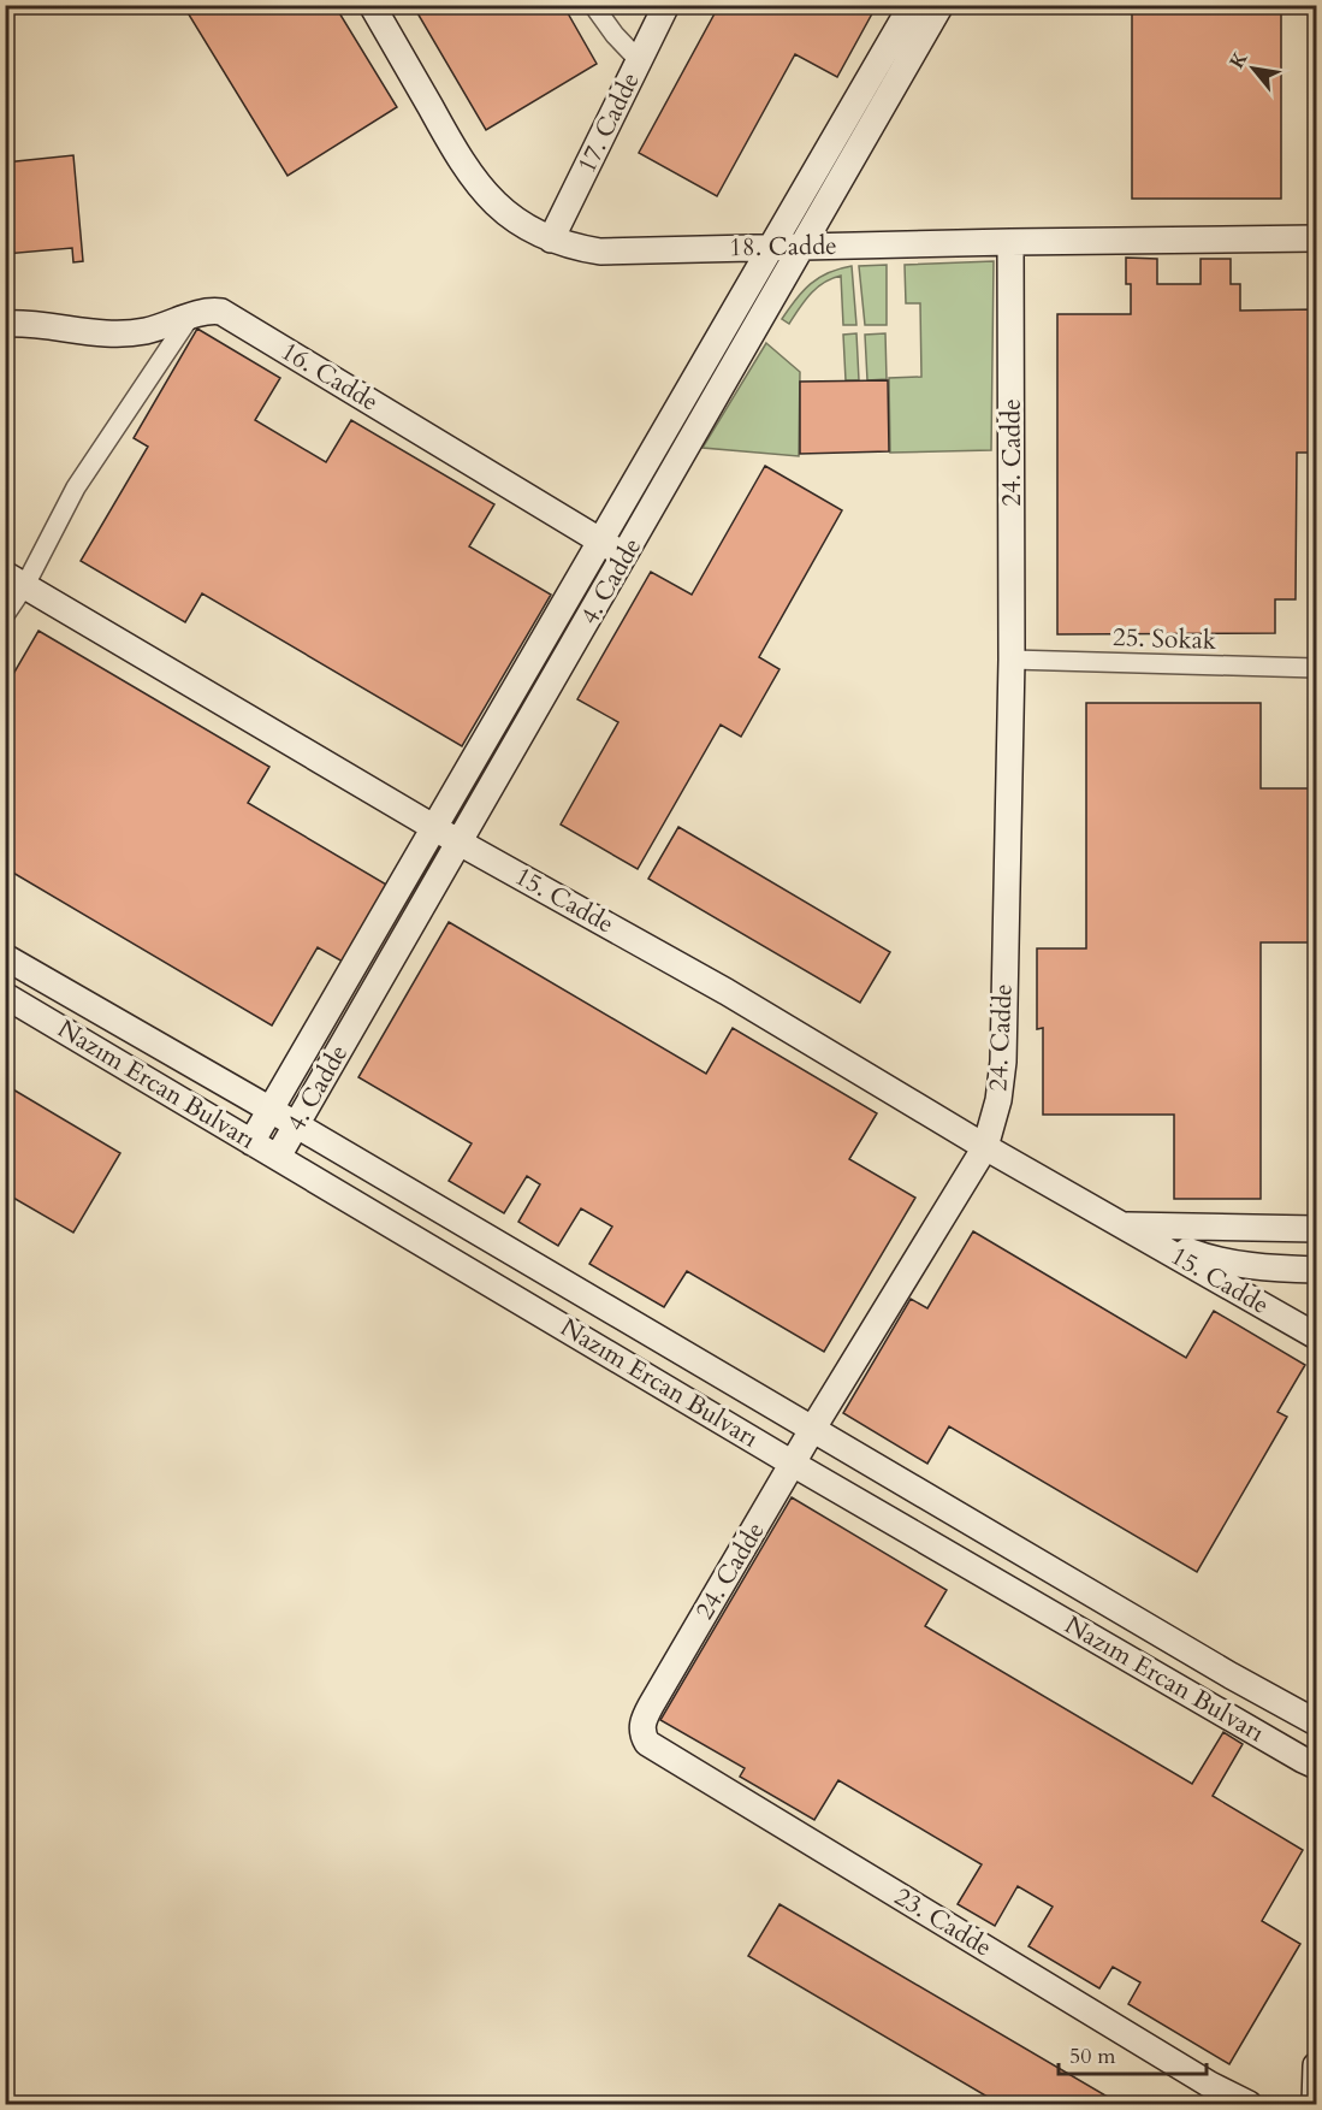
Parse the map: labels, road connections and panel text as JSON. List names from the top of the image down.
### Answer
{
  "streets": {
    "street": [
      "17. Cadde",
      "18. Cadde",
      "16. Cadde",
      "24. Cadde",
      "4. Cadde",
      "25. Sokak",
      "15. Cadde",
      "Nazım Ercan Bulvarı",
      "23. Cadde"
    ]
  },
  "crossings": [
    ["17. Cadde", "18. Cadde"],
    ["18. Cadde", "24. Cadde"],
    ["18. Cadde", "4. Cadde"],
    ["16. Cadde", "4. Cadde"],
    ["24. Cadde", "25. Sokak"],
    ["24. Cadde", "15. Cadde"],
    ["24. Cadde", "Nazım Ercan Bulvarı"],
    ["24. Cadde", "23. Cadde"],
    ["4. Cadde", "15. Cadde"],
    ["4. Cadde", "Nazım Ercan Bulvarı"]
  ],
  "scale_bar": "50 m",
  "north": "top left"
}
